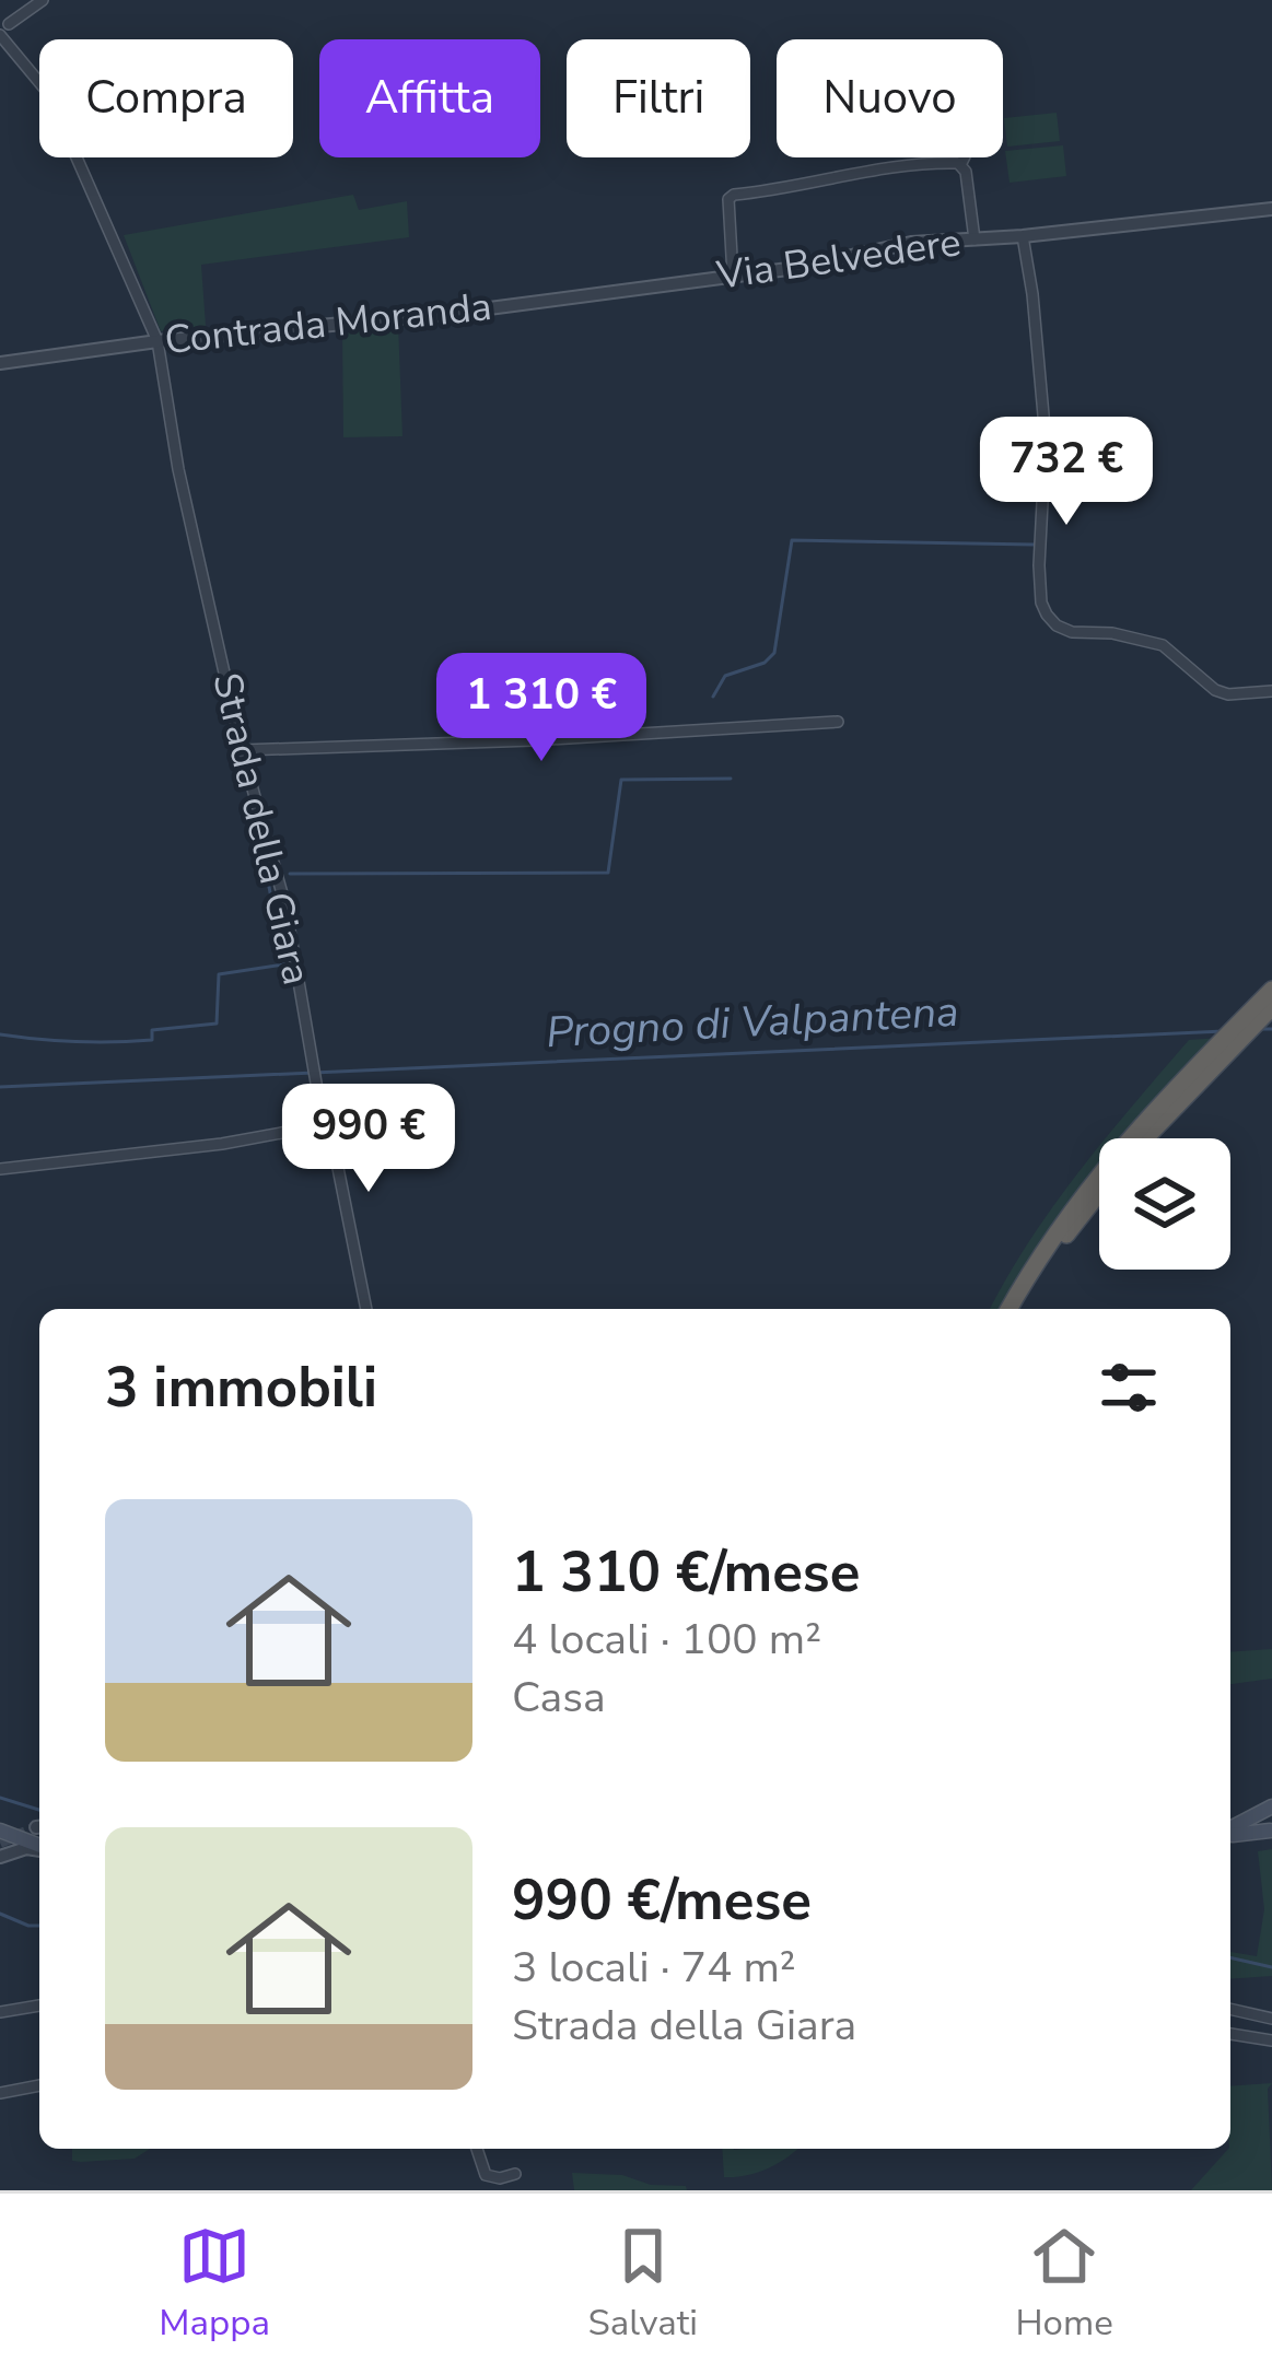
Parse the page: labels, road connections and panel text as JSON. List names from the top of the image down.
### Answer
{
  "streets": {
    "street": ["Via Belvedere", "Contrada Moranda", "Strada della Giara"]
  },
  "crossings": [
    ["Via Belvedere", "Contrada Moranda"],
    ["Contrada Moranda", "Strada della Giara"]
  ],
  "water": ["Progno di Valpantena"],
  "page": {
    "chip": [
      "Compra",
      "Affitta",
      "Filtri",
      "Nuovo"
    ],
    "price": ["732 €", "1 310 €", "990 €"],
    "heading": "3 immobili",
    "list": [
      {
        "name": "1 310 €/mese",
        "note": "4 locali · 100 m² · Casa"
      },
      {
        "name": "990 €/mese",
        "note": "3 locali · 74 m² · Strada della Giara"
      }
    ],
    "tabs": ["Mappa", "Salvati", "Home"]
  }
}
